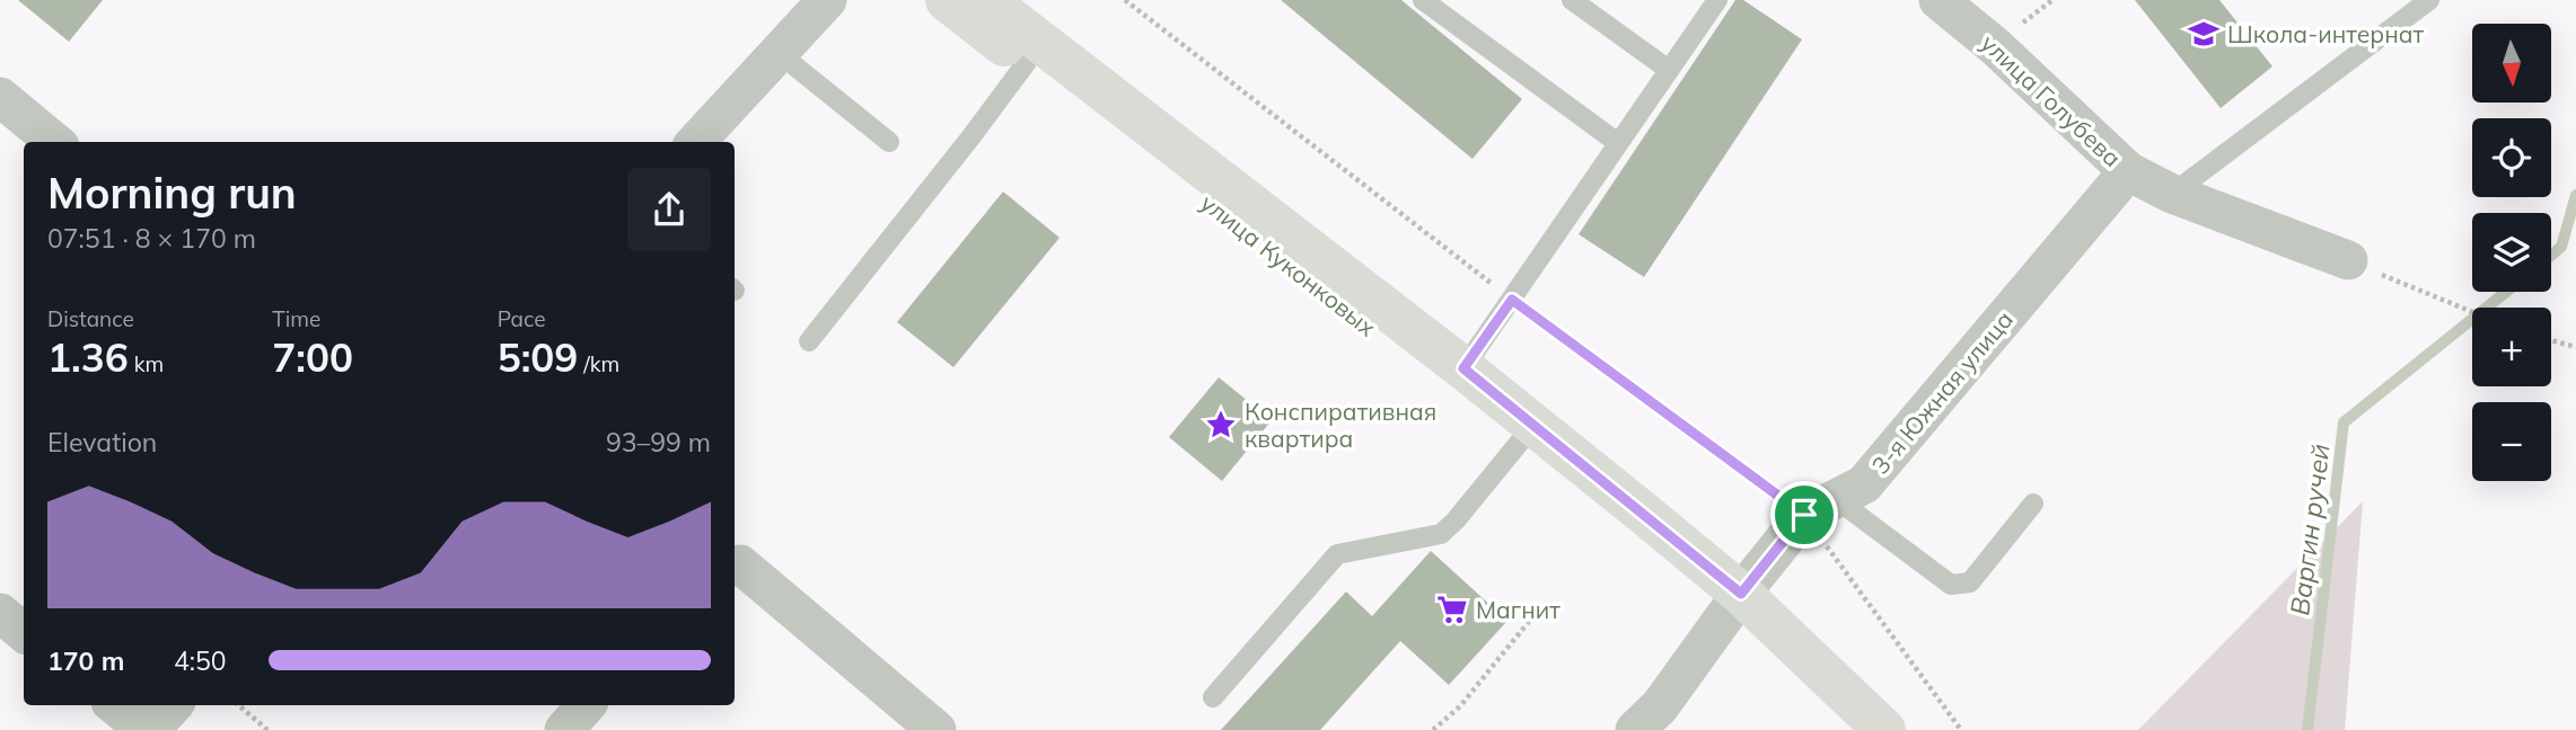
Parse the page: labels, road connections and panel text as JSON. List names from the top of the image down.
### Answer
{
  "streets": {
    "main road": ["улица Куконковых"],
    "street": ["улица Голубева", "3-я Южная улица"]
  },
  "crossings": [
    ["улица Голубева", "3-я Южная улица"],
    ["улица Куконковых", "3-я Южная улица"]
  ],
  "water": ["Варгин ручей"],
  "places": {
    "school or university": ["Школа-интернат"],
    "place": ["Конспиративная квартира"],
    "supermarket": ["Магнит"]
  },
  "north": "bottom",
  "page": {
    "map_buttons": ["+", "−"],
    "heading": ["Morning run", "07:51 · 8 × 170 m"],
    "stats": [
      ["Distance", "1.36 km"],
      ["Time", "7:00"],
      ["Pace", "5:09 /km"]
    ],
    "chart": ["Elevation", "93–99 m"],
    "list": [
      {
        "name": "170 m",
        "note": "4:50"
      }
    ]
  }
}
